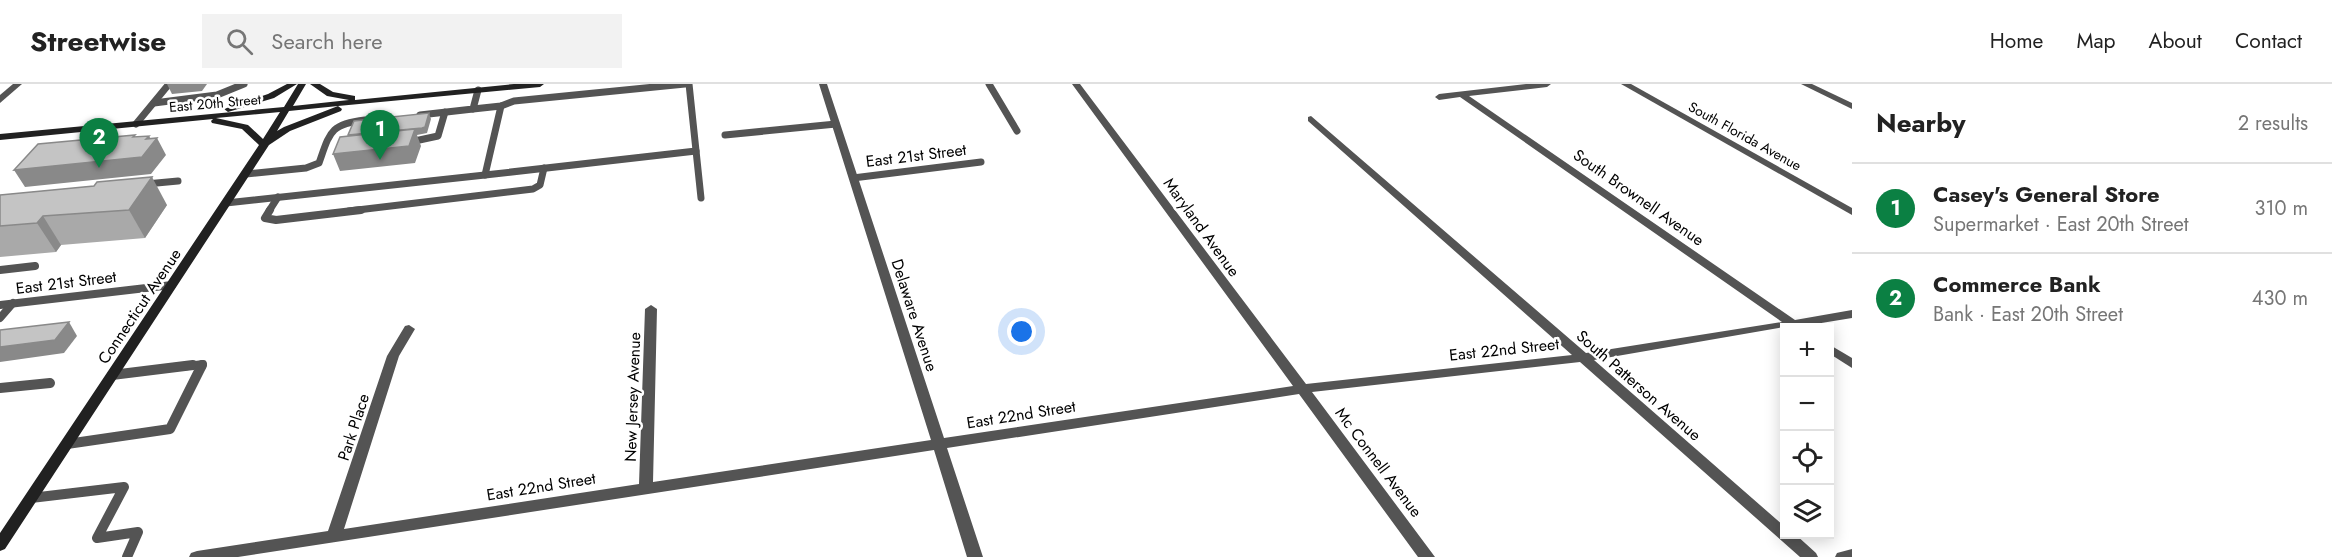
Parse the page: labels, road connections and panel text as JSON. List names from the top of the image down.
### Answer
{
  "streets": {
    "main road": ["East 20th Street", "Connecticut Avenue"],
    "street": [
      "South Florida Avenue",
      "South Brownell Avenue",
      "Maryland Avenue",
      "Delaware Avenue",
      "East 22nd Street",
      "South Patterson Avenue",
      "New Jersey Avenue",
      "Park Place",
      "Mc Connell Avenue"
    ],
    "lane": ["East 21st Street"]
  },
  "crossings": [
    ["East 20th Street", "Connecticut Avenue"],
    ["East 21st Street", "Connecticut Avenue"],
    ["East 21st Street", "Delaware Avenue"],
    ["Maryland Avenue", "East 22nd Street"],
    ["Maryland Avenue", "Mc Connell Avenue"],
    ["Delaware Avenue", "East 22nd Street"],
    ["East 22nd Street", "South Patterson Avenue"],
    ["East 22nd Street", "New Jersey Avenue"],
    ["East 22nd Street", "Park Place"],
    ["East 22nd Street", "Mc Connell Avenue"]
  ],
  "page": {
    "header": "Streetwise",
    "search": "Search here",
    "nav": [
      "Home",
      "Map",
      "About",
      "Contact"
    ],
    "heading": ["Nearby", "2 results"],
    "pins": ["1", "2"],
    "list": [
      {
        "mark": "1",
        "name": "Casey's General Store",
        "note": "Supermarket · East 20th Street",
        "value": "310 m"
      },
      {
        "mark": "2",
        "name": "Commerce Bank",
        "note": "Bank · East 20th Street",
        "value": "430 m"
      }
    ],
    "map_buttons": ["+", "−"]
  }
}
